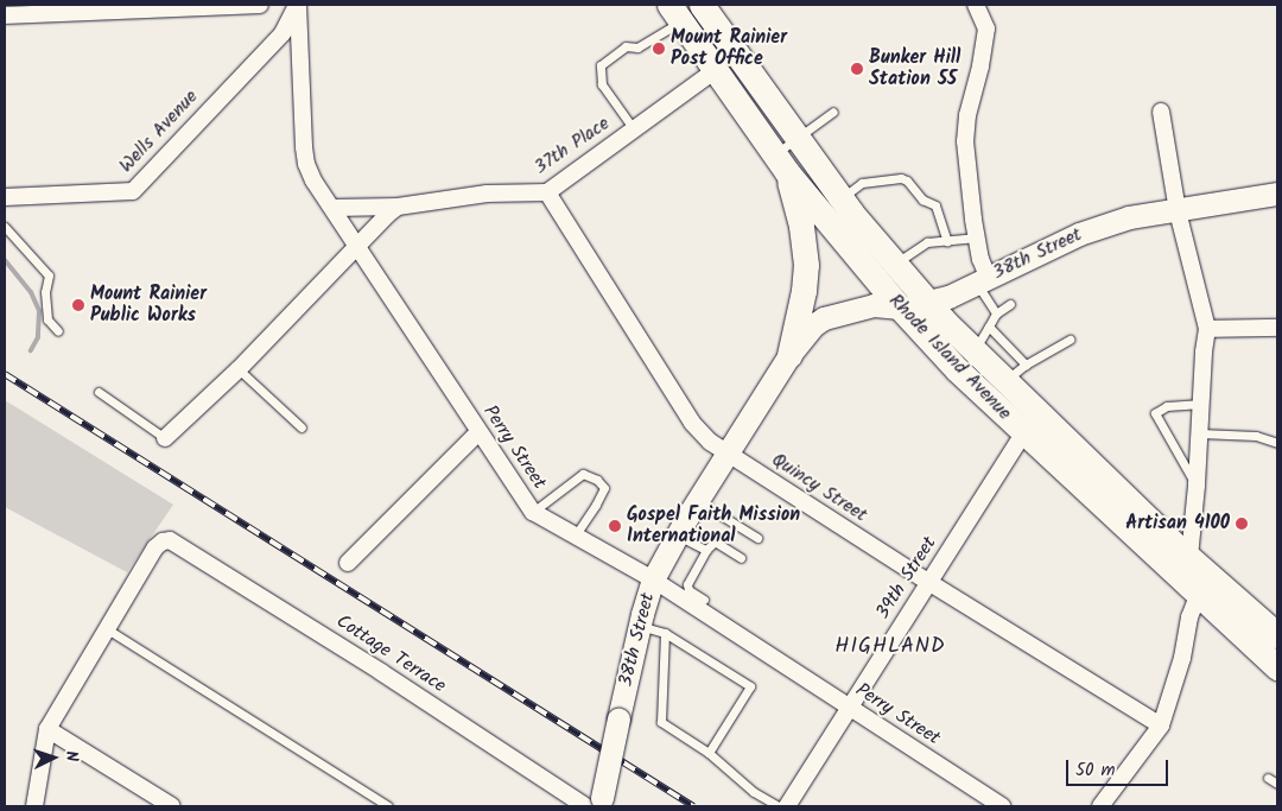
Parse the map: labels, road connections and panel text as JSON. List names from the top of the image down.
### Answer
{
  "streets": {
    "main road": ["38th Street", "Rhode Island Avenue"],
    "street": [
      "Wells Avenue",
      "37th Place",
      "Perry Street",
      "Quincy Street",
      "39th Street",
      "Cottage Terrace"
    ]
  },
  "crossings": [
    ["Wells Avenue", "Perry Street"],
    ["37th Place", "Rhode Island Avenue"],
    ["37th Place", "Perry Street"],
    ["37th Place", "Quincy Street"],
    ["38th Street", "Rhode Island Avenue"],
    ["38th Street", "Perry Street"],
    ["38th Street", "Quincy Street"],
    ["38th Street", "Cottage Terrace"],
    ["Rhode Island Avenue", "39th Street"],
    ["Perry Street", "39th Street"],
    ["Quincy Street", "39th Street"]
  ],
  "districts": ["HIGHLAND"],
  "places": [
    "Mount Rainier Post Office",
    "Bunker Hill Station 55",
    "Mount Rainier Public Works",
    "Artisan 4100",
    "Gospel Faith Mission International"
  ],
  "scale_bar": "50 m",
  "north": "right"
}
